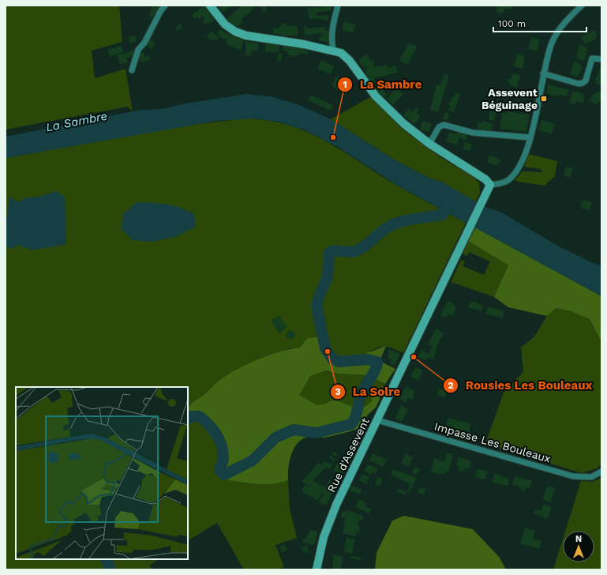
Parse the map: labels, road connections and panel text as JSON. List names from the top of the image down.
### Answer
{
  "streets": {
    "street": ["Impasse Les Bouleaux", "Rue d'Assevent"]
  },
  "crossings": [
    ["Impasse Les Bouleaux", "Rue d'Assevent"]
  ],
  "water": ["La Sambre"],
  "places": {
    "transit": ["Assevent Béguinage"],
    "other": ["La Sambre", "La Solre", "Rousies Les Bouleaux"]
  },
  "scale_bar": "100 m",
  "north": "top"
}
